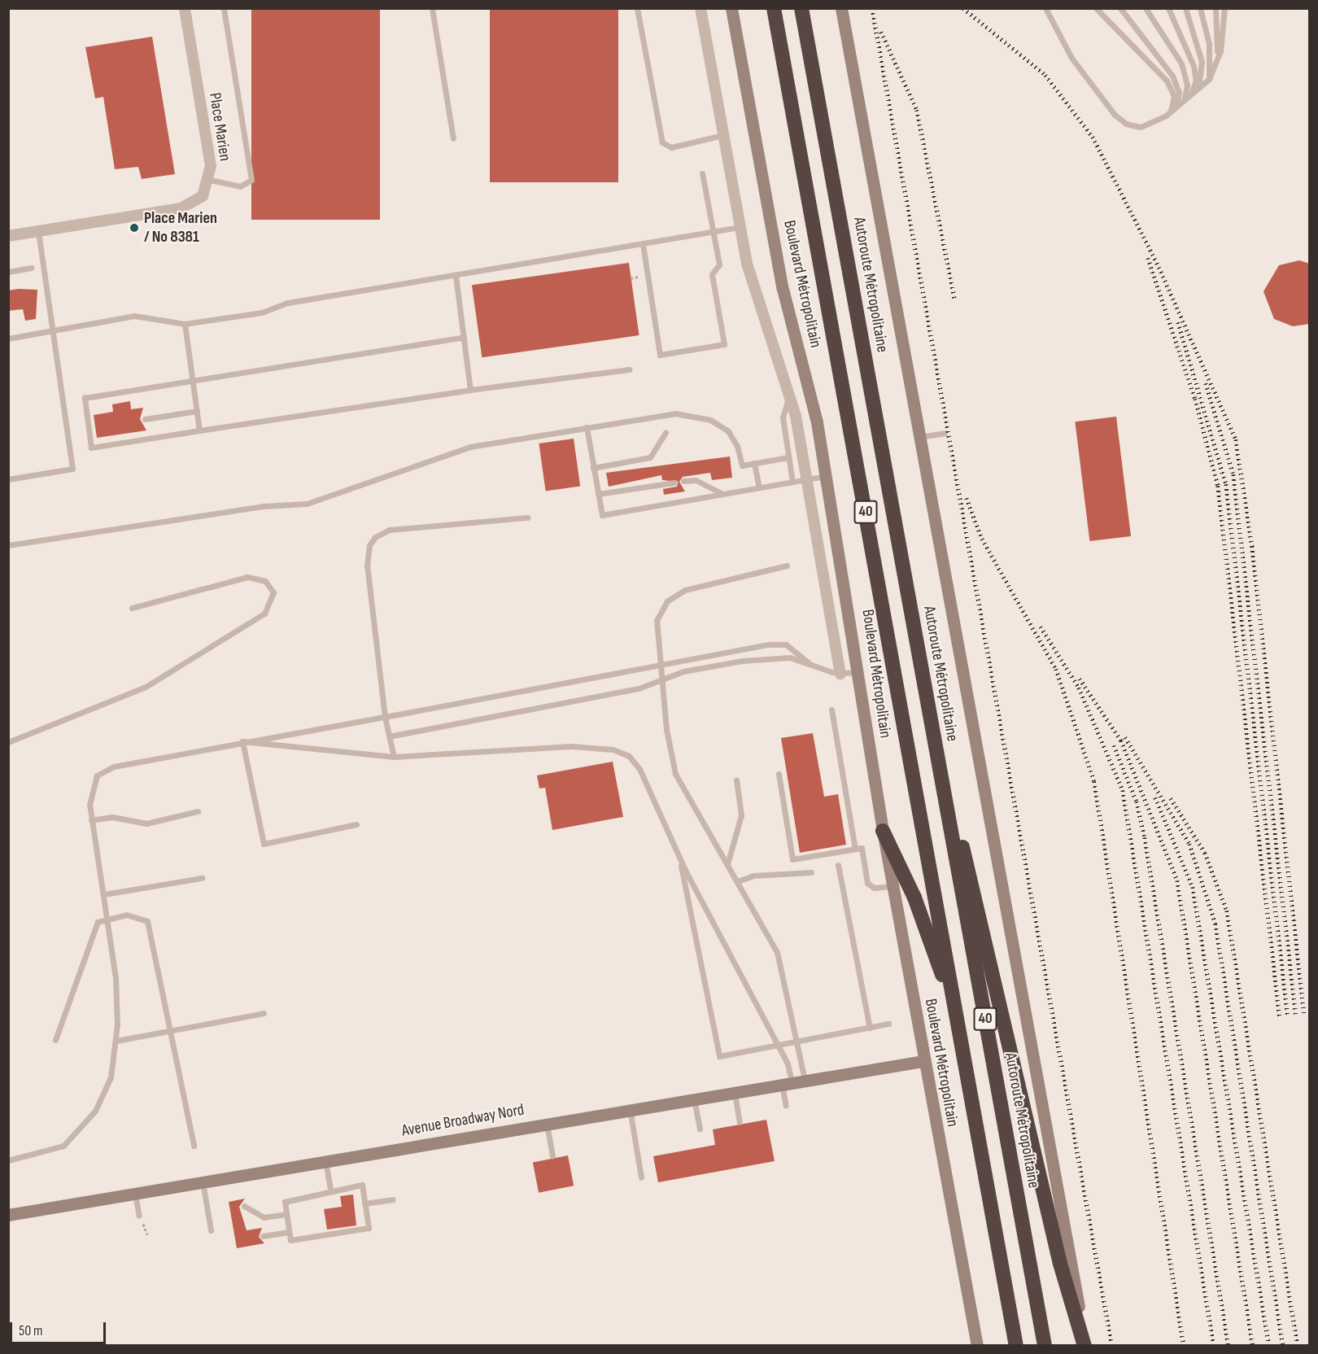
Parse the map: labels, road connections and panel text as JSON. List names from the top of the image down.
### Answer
{
  "streets": {
    "highway": ["Autoroute Métropolitaine", "40"],
    "main road": ["Boulevard Métropolitain", "Avenue Broadway Nord"],
    "street": ["Place Marien"]
  },
  "crossings": [
    ["Boulevard Métropolitain", "Avenue Broadway Nord"]
  ],
  "places": ["Place Marien / No 8381"],
  "scale_bar": "50 m"
}
